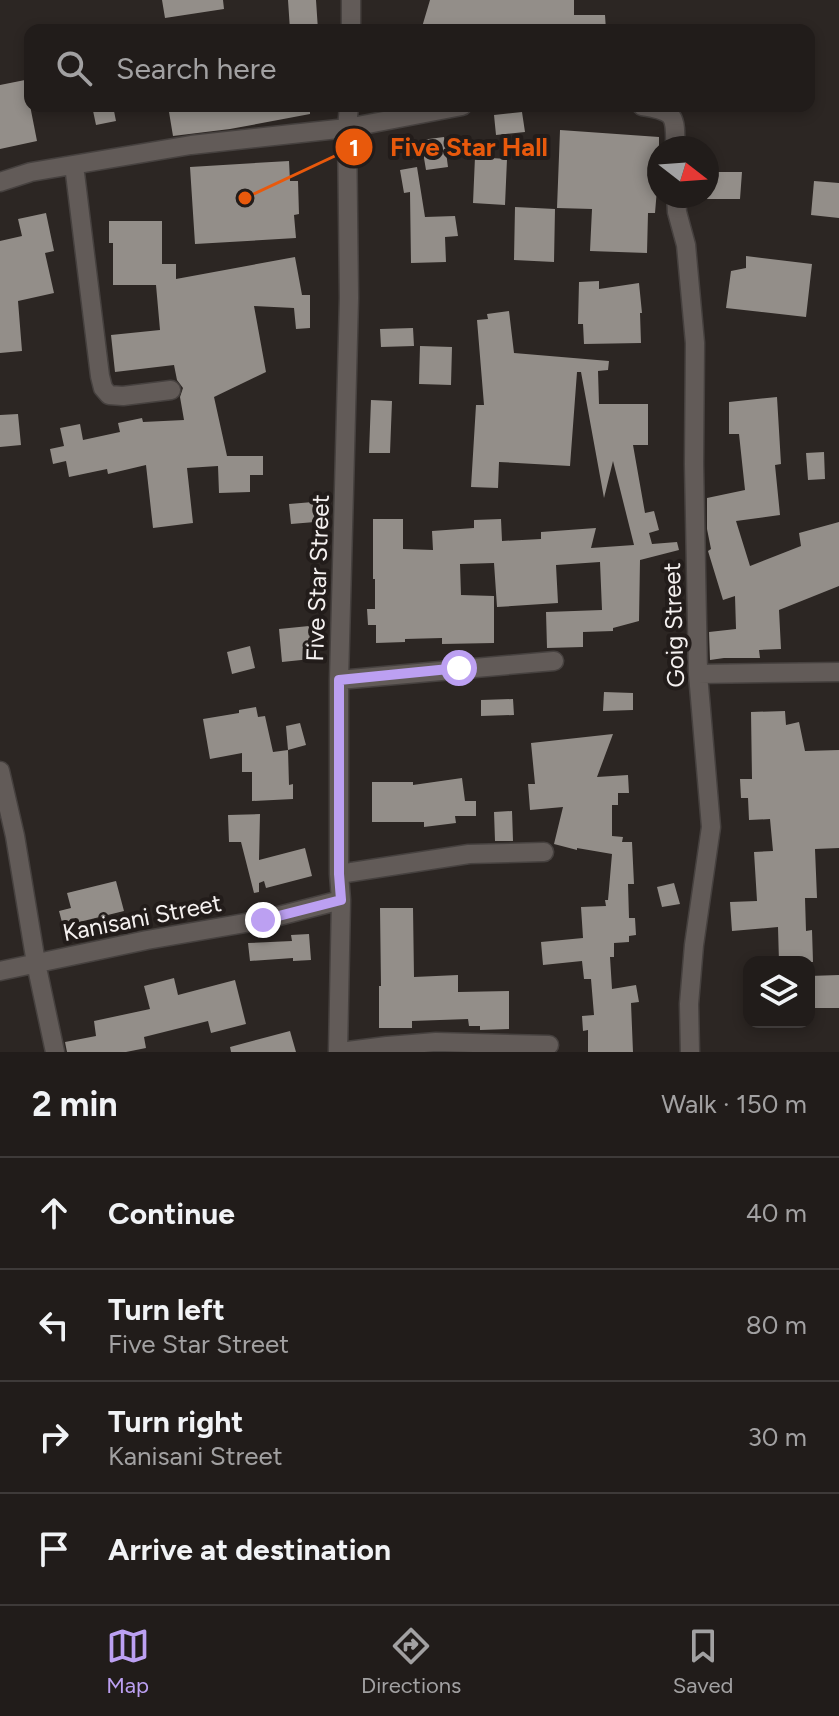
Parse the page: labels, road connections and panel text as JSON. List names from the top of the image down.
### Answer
{
  "streets": {
    "street": ["Five Star Street", "Goig Street", "Kanisani Street"]
  },
  "crossings": [
    ["Five Star Street", "Kanisani Street"]
  ],
  "places": ["Five Star Hall"],
  "north": "right",
  "page": {
    "search": "Search here",
    "heading": ["2 min", "Walk · 150 m"],
    "list": [
      ["Continue", "40 m"],
      ["Turn left", "Five Star Street", "80 m"],
      ["Turn right", "Kanisani Street", "30 m"],
      "Arrive at destination"
    ],
    "nav": ["Map", "Directions", "Saved"]
  }
}
